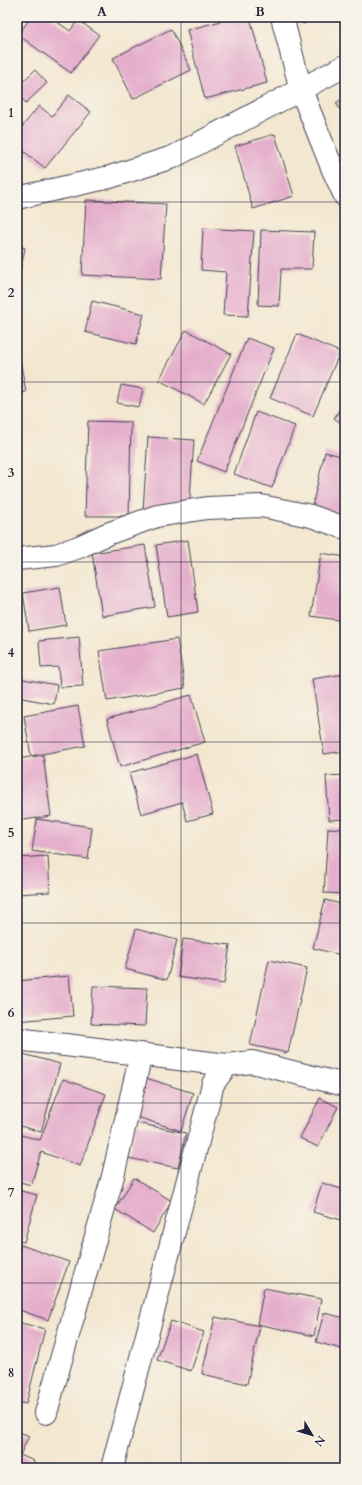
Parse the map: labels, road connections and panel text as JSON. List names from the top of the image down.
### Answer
{
  "north": "bottom right",
  "grid": {
    "columns": ["A", "B"],
    "rows": [
      "1",
      "2",
      "3",
      "4",
      "5",
      "6",
      "7",
      "8"
    ]
  }
}
